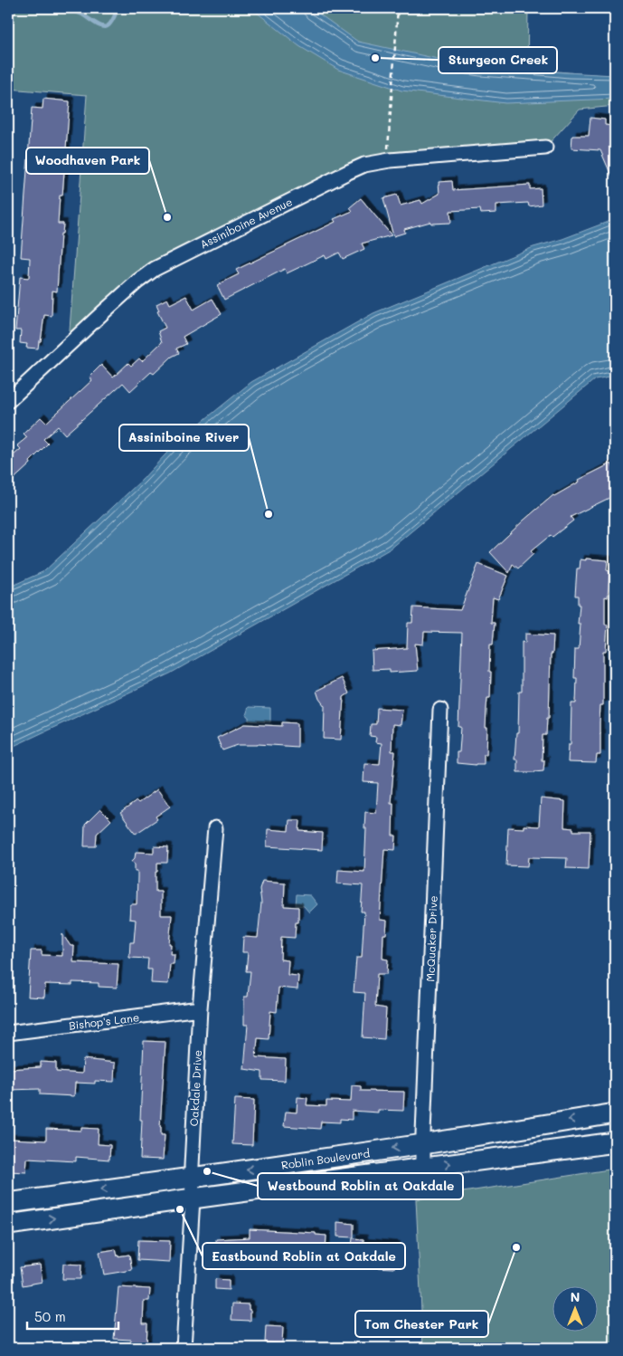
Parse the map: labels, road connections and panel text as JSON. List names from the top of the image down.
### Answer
{
  "streets": {
    "main road": ["Roblin Boulevard"],
    "street": [
      "Assiniboine Avenue",
      "McQuaker Drive",
      "Bishop's Lane",
      "Oakdale Drive"
    ]
  },
  "crossings": [
    ["McQuaker Drive", "Roblin Boulevard"],
    ["Bishop's Lane", "Oakdale Drive"],
    ["Oakdale Drive", "Roblin Boulevard"]
  ],
  "places": [
    "Sturgeon Creek",
    "Woodhaven Park",
    "Assiniboine River",
    "Westbound Roblin at Oakdale",
    "Eastbound Roblin at Oakdale",
    "Tom Chester Park"
  ],
  "scale_bar": "50 m",
  "north": "top"
}
